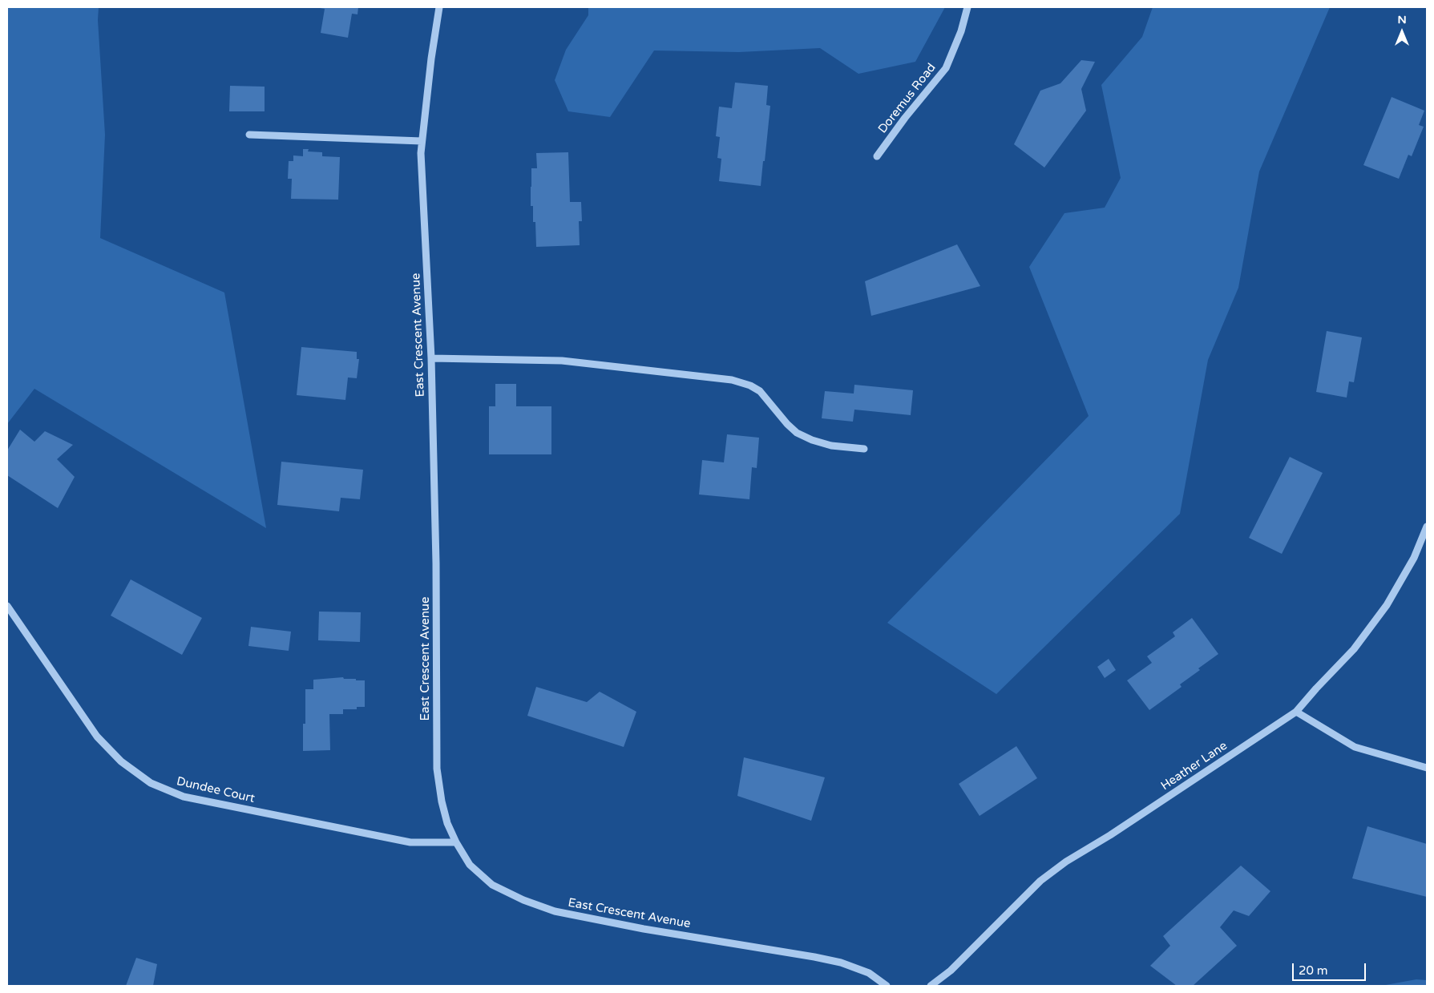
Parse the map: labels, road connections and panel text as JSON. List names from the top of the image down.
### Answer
{
  "streets": {
    "street": [
      "Doremus Road",
      "East Crescent Avenue",
      "Heather Lane",
      "Dundee Court"
    ]
  },
  "crossings": [
    ["East Crescent Avenue", "Dundee Court"]
  ],
  "scale_bar": "20 m",
  "north": "top"
}
